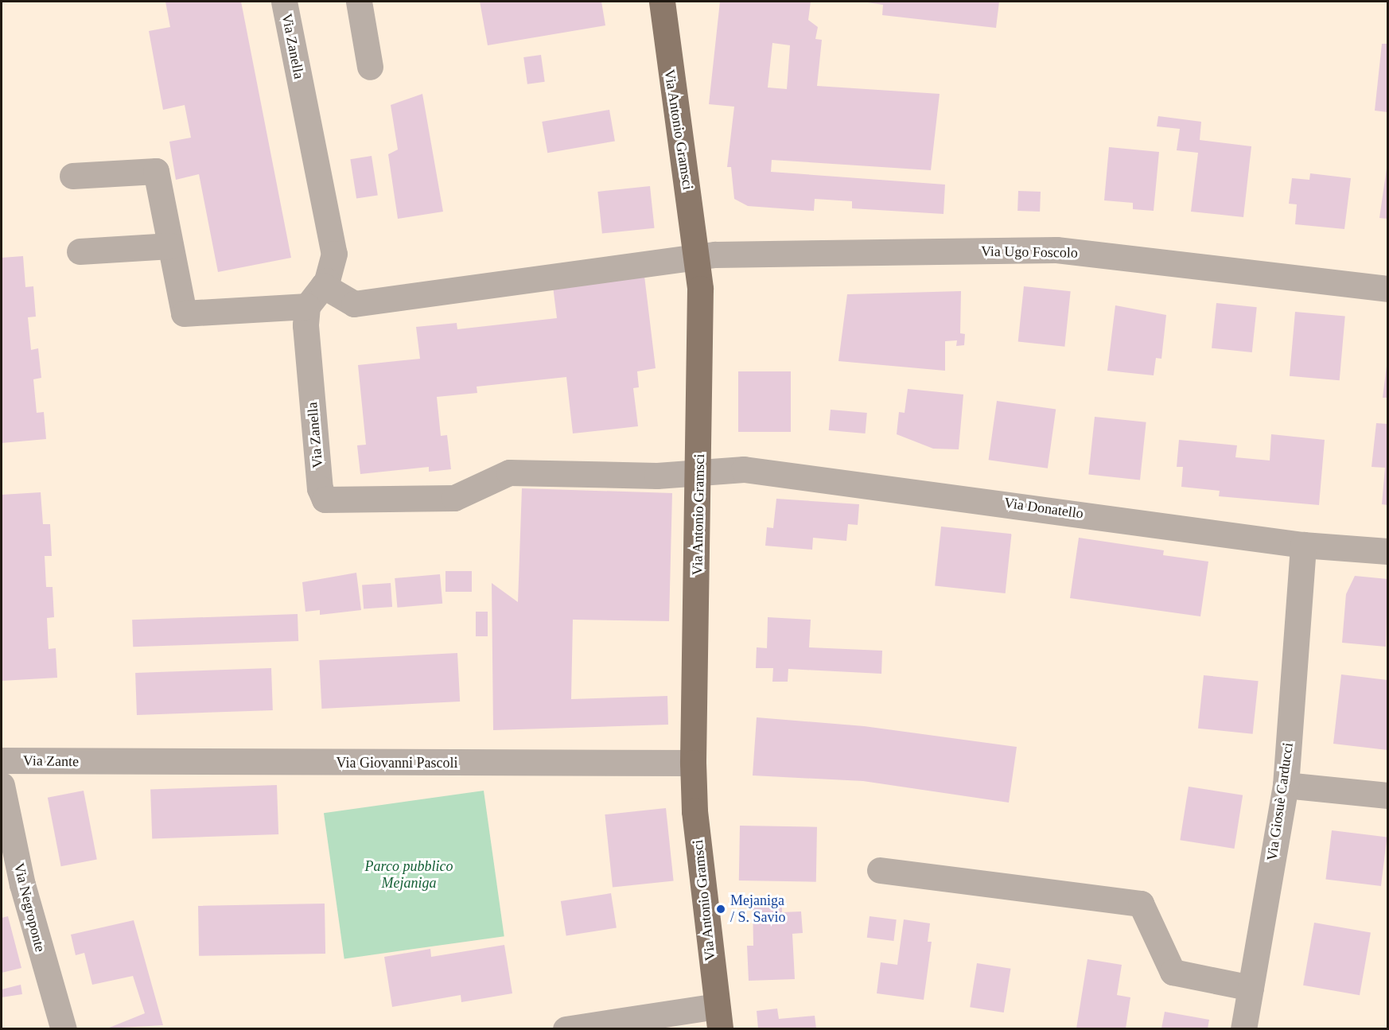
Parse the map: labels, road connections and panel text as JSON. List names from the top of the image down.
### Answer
{
  "streets": {
    "main road": ["Via Antonio Gramsci"],
    "street": [
      "Via Zanella",
      "Via Ugo Foscolo",
      "Via Donatello",
      "Via Zante",
      "Via Giovanni Pascoli",
      "Via Giosuè Carducci",
      "Via Negroponte"
    ]
  },
  "crossings": [
    ["Via Zanella", "Via Antonio Gramsci"],
    ["Via Zanella", "Via Ugo Foscolo"],
    ["Via Zanella", "Via Donatello"],
    ["Via Antonio Gramsci", "Via Ugo Foscolo"],
    ["Via Antonio Gramsci", "Via Donatello"],
    ["Via Antonio Gramsci", "Via Giovanni Pascoli"],
    ["Via Donatello", "Via Giosuè Carducci"],
    ["Via Zante", "Via Giovanni Pascoli"]
  ],
  "parks": ["Parco pubblico Mejaniga"],
  "places": ["Mejaniga / S. Savio"]
}
